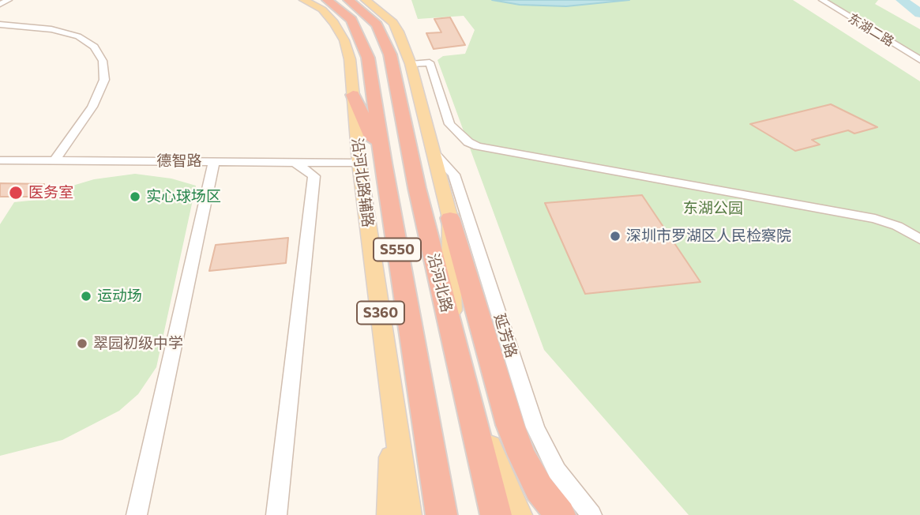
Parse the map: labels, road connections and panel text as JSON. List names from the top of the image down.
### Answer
{
  "streets": {
    "highway": ["S550", "沿河北路"],
    "main road": ["沿河北路辅路", "S360"],
    "street": ["东湖二路", "德智路", "延芳路"]
  },
  "crossings": [
    ["德智路", "沿河北路辅路"],
    ["沿河北路辅路", "S550"],
    ["沿河北路辅路", "沿河北路"],
    ["S550", "沿河北路"]
  ],
  "parks": ["东湖公园"],
  "places": [
    "医务室",
    "实心球场区",
    "深圳市罗湖区人民检察院",
    "运动场",
    "翠园初级中学"
  ]
}
